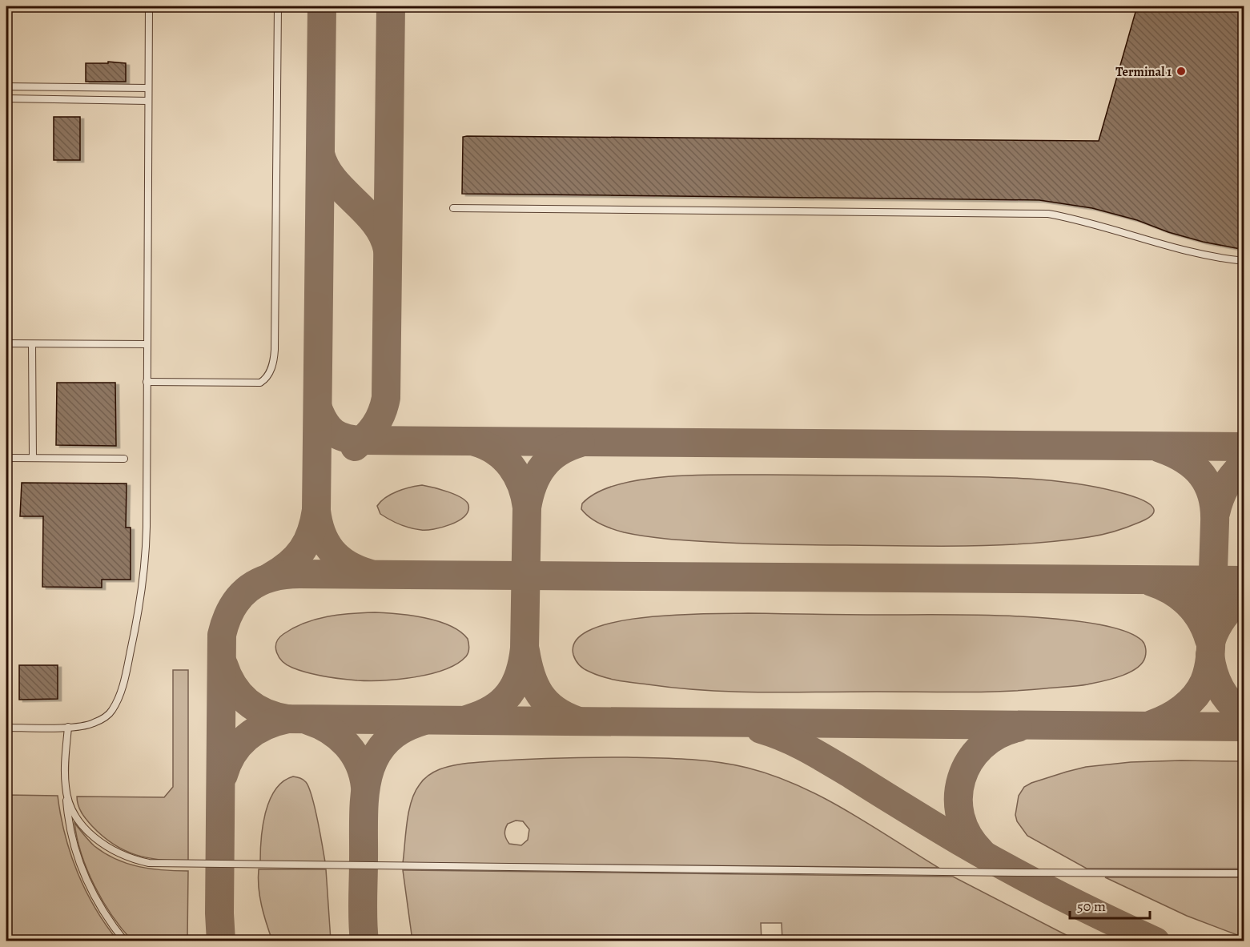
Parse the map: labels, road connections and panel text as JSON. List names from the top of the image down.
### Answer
{
  "places": ["Terminal 1"],
  "scale_bar": "50 m"
}
